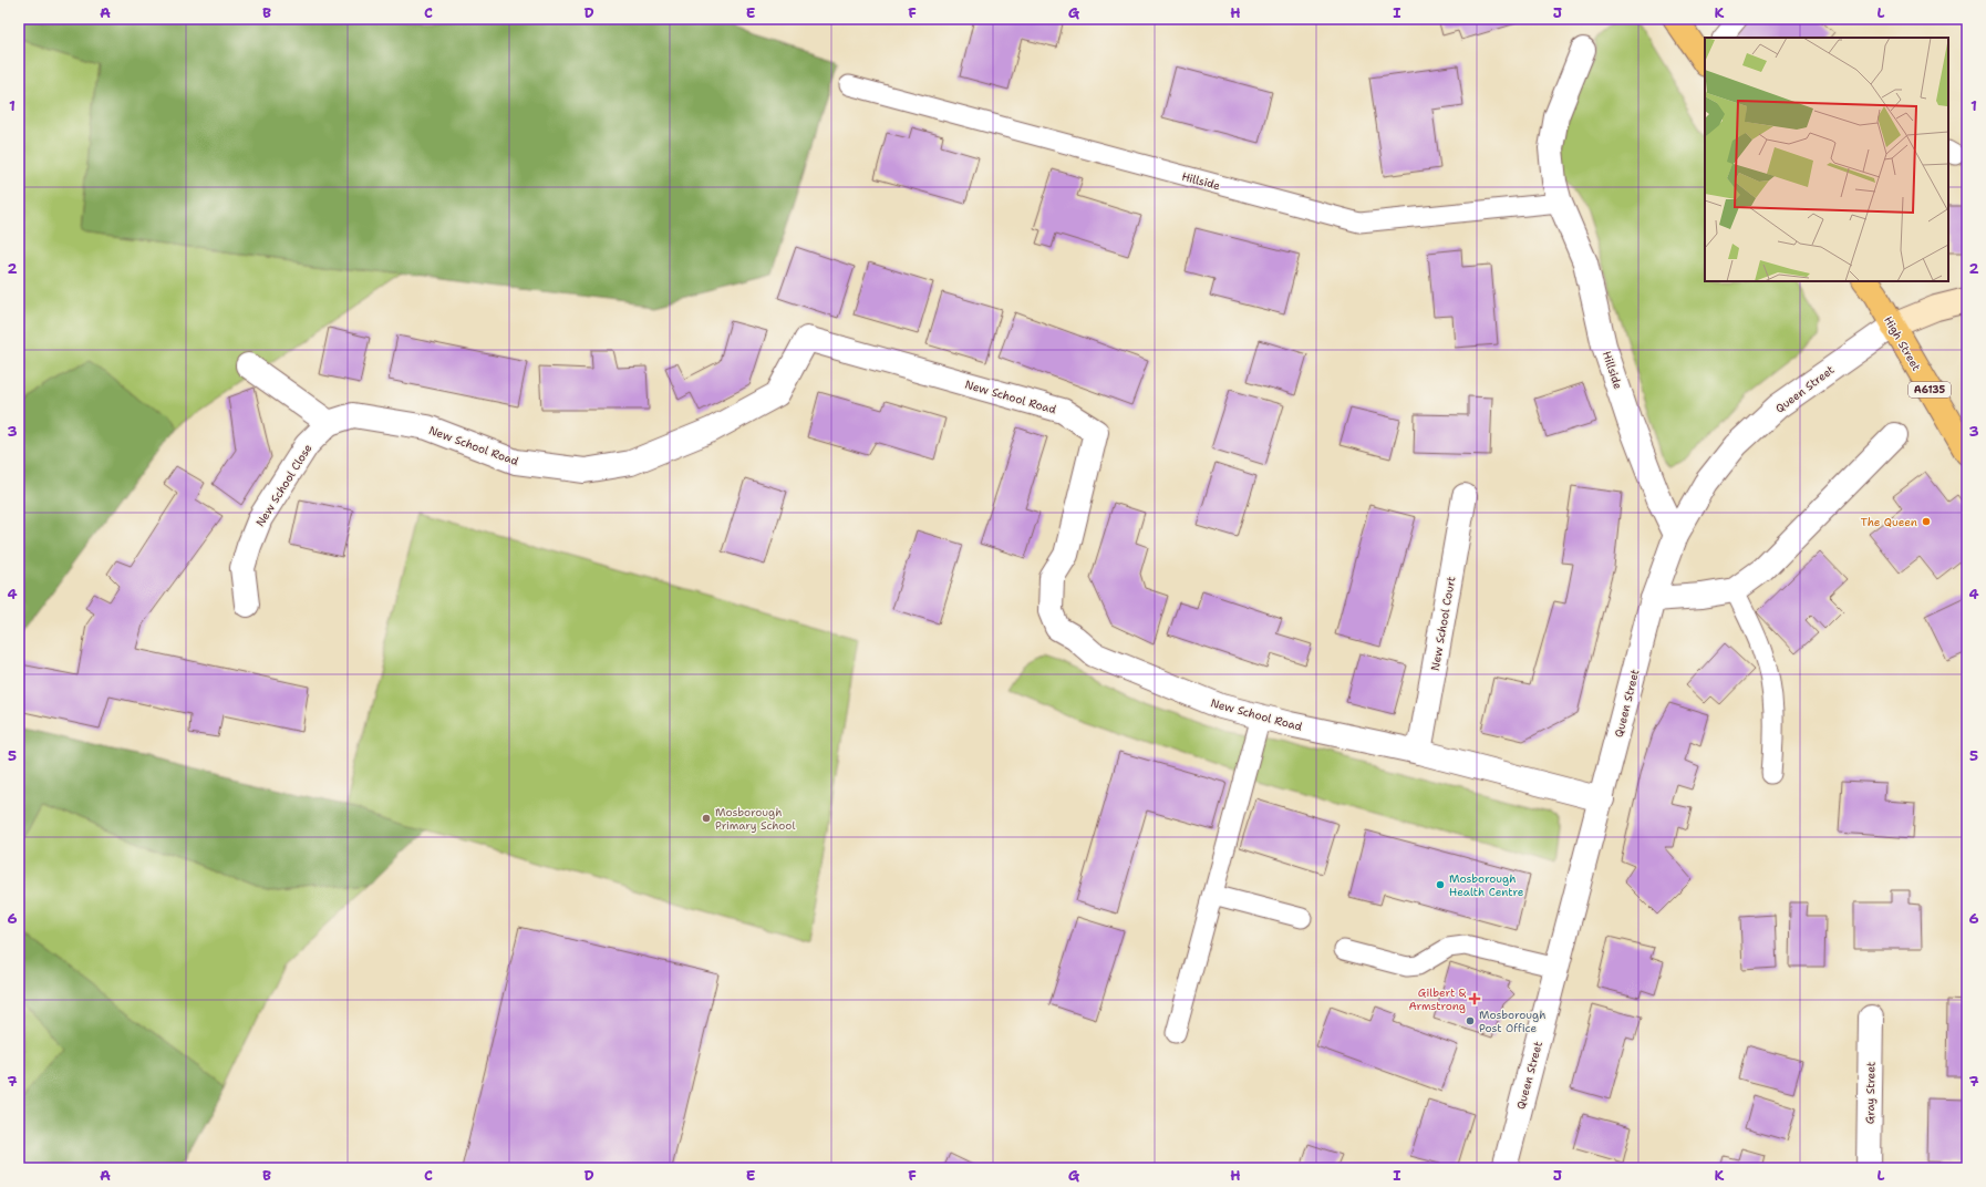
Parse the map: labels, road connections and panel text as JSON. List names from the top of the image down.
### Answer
{
  "streets": {
    "main road": ["High Street", "A6135"],
    "street": [
      "Hillside",
      "Queen Street",
      "New School Road",
      "New School Close",
      "New School Court",
      "Gray Street"
    ]
  },
  "crossings": [
    ["Hillside", "Queen Street"],
    ["High Street", "Queen Street"],
    ["Queen Street", "New School Road"],
    ["New School Road", "New School Close"],
    ["New School Road", "New School Court"]
  ],
  "places": {
    "other": [
      "The Queen",
      "Mosborough Primary School",
      "Mosborough Health Centre",
      "Mosborough Post Office"
    ],
    "health": ["Gilbert & Armstrong"]
  },
  "grid": {
    "columns": [
      "A",
      "B",
      "C",
      "D",
      "E",
      "F",
      "G",
      "H",
      "I",
      "J",
      "K",
      "L"
    ],
    "rows": [
      "1",
      "2",
      "3",
      "4",
      "5",
      "6",
      "7"
    ]
  }
}
